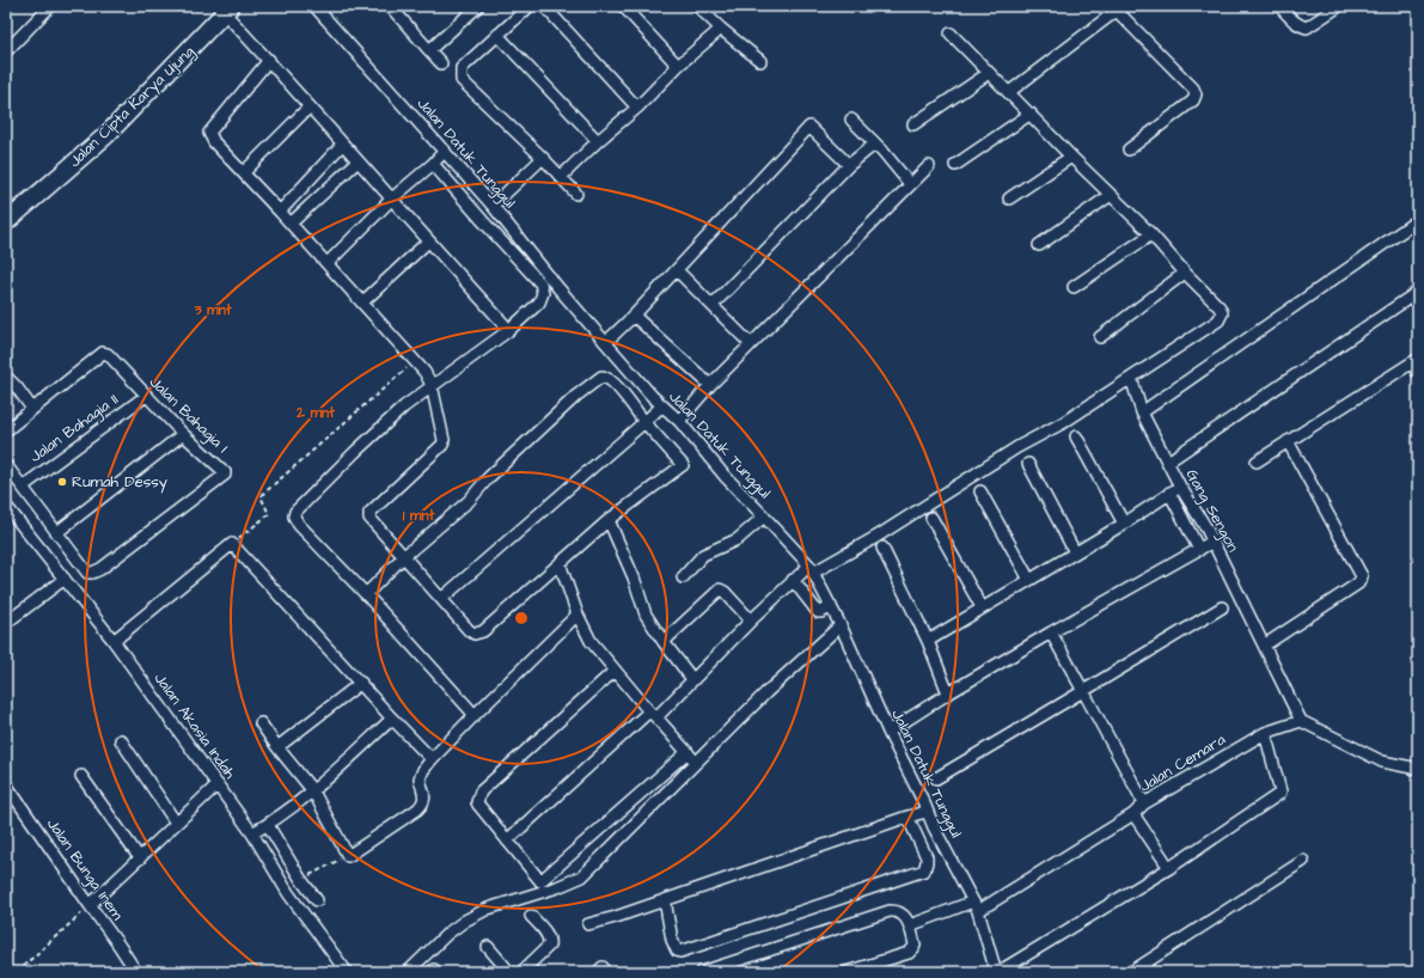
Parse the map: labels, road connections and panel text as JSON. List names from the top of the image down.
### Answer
{
  "streets": {
    "main road": ["Jalan Cipta Karya Ujung"],
    "street": [
      "Jalan Datuk Tunggul",
      "Jalan Bahagia I",
      "Jalan Bahagia II",
      "Gang Sengon",
      "Jalan Akasia Indah",
      "Jalan Cemara",
      "Jalan Bunga Inem"
    ]
  },
  "crossings": [
    ["Jalan Datuk Tunggul", "Jalan Cemara"],
    ["Jalan Bahagia I", "Jalan Bahagia II"],
    ["Gang Sengon", "Jalan Cemara"]
  ],
  "places": ["Rumah Dessy"],
  "rings": ["3 mnt", "2 mnt", "1 mnt"]
}
